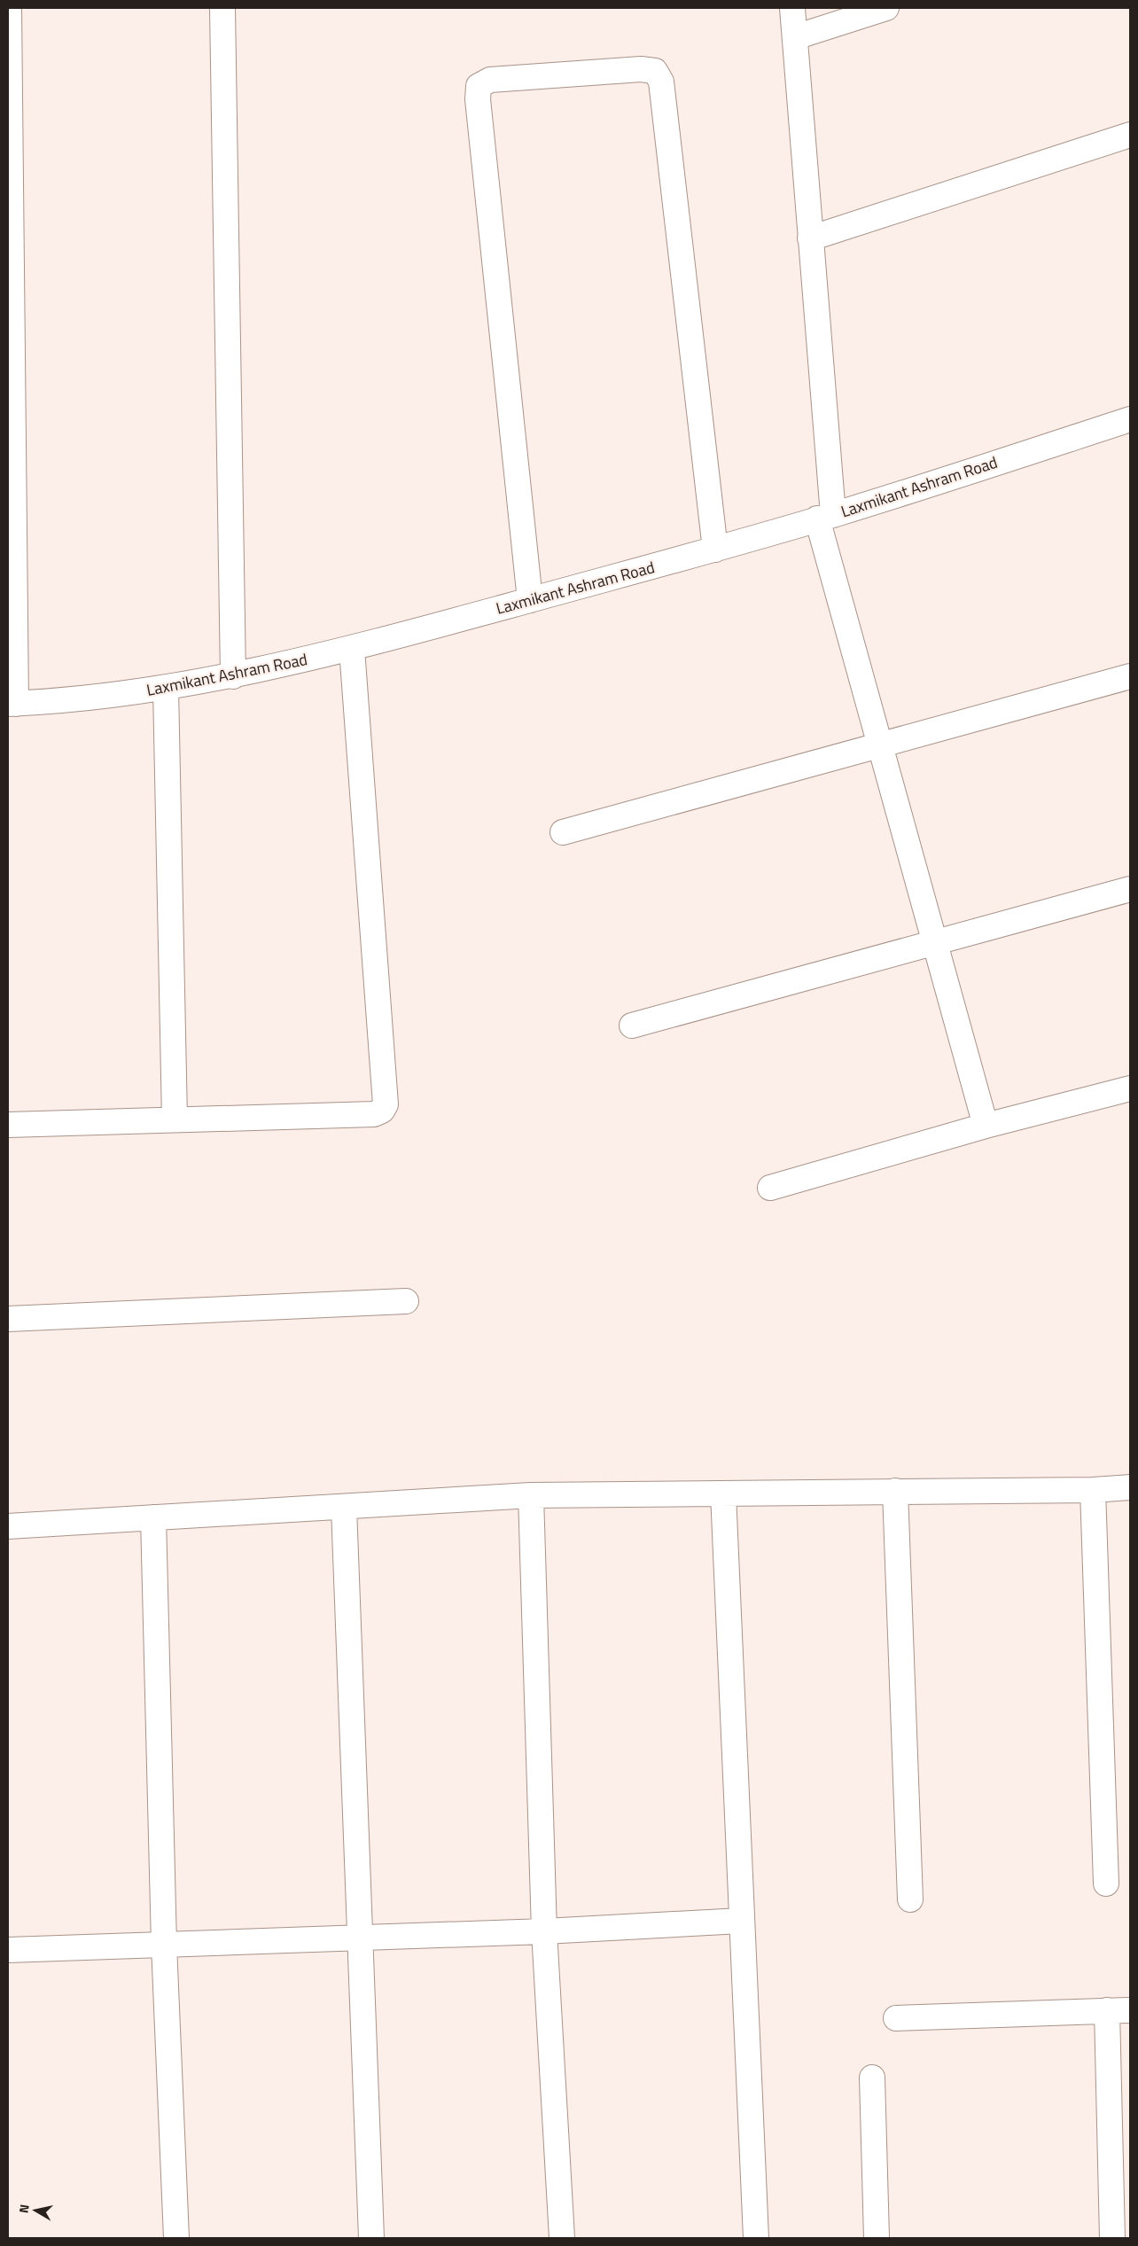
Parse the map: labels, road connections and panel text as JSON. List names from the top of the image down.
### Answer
{
  "streets": {
    "street": ["Laxmikant Ashram Road"]
  },
  "north": "left"
}
